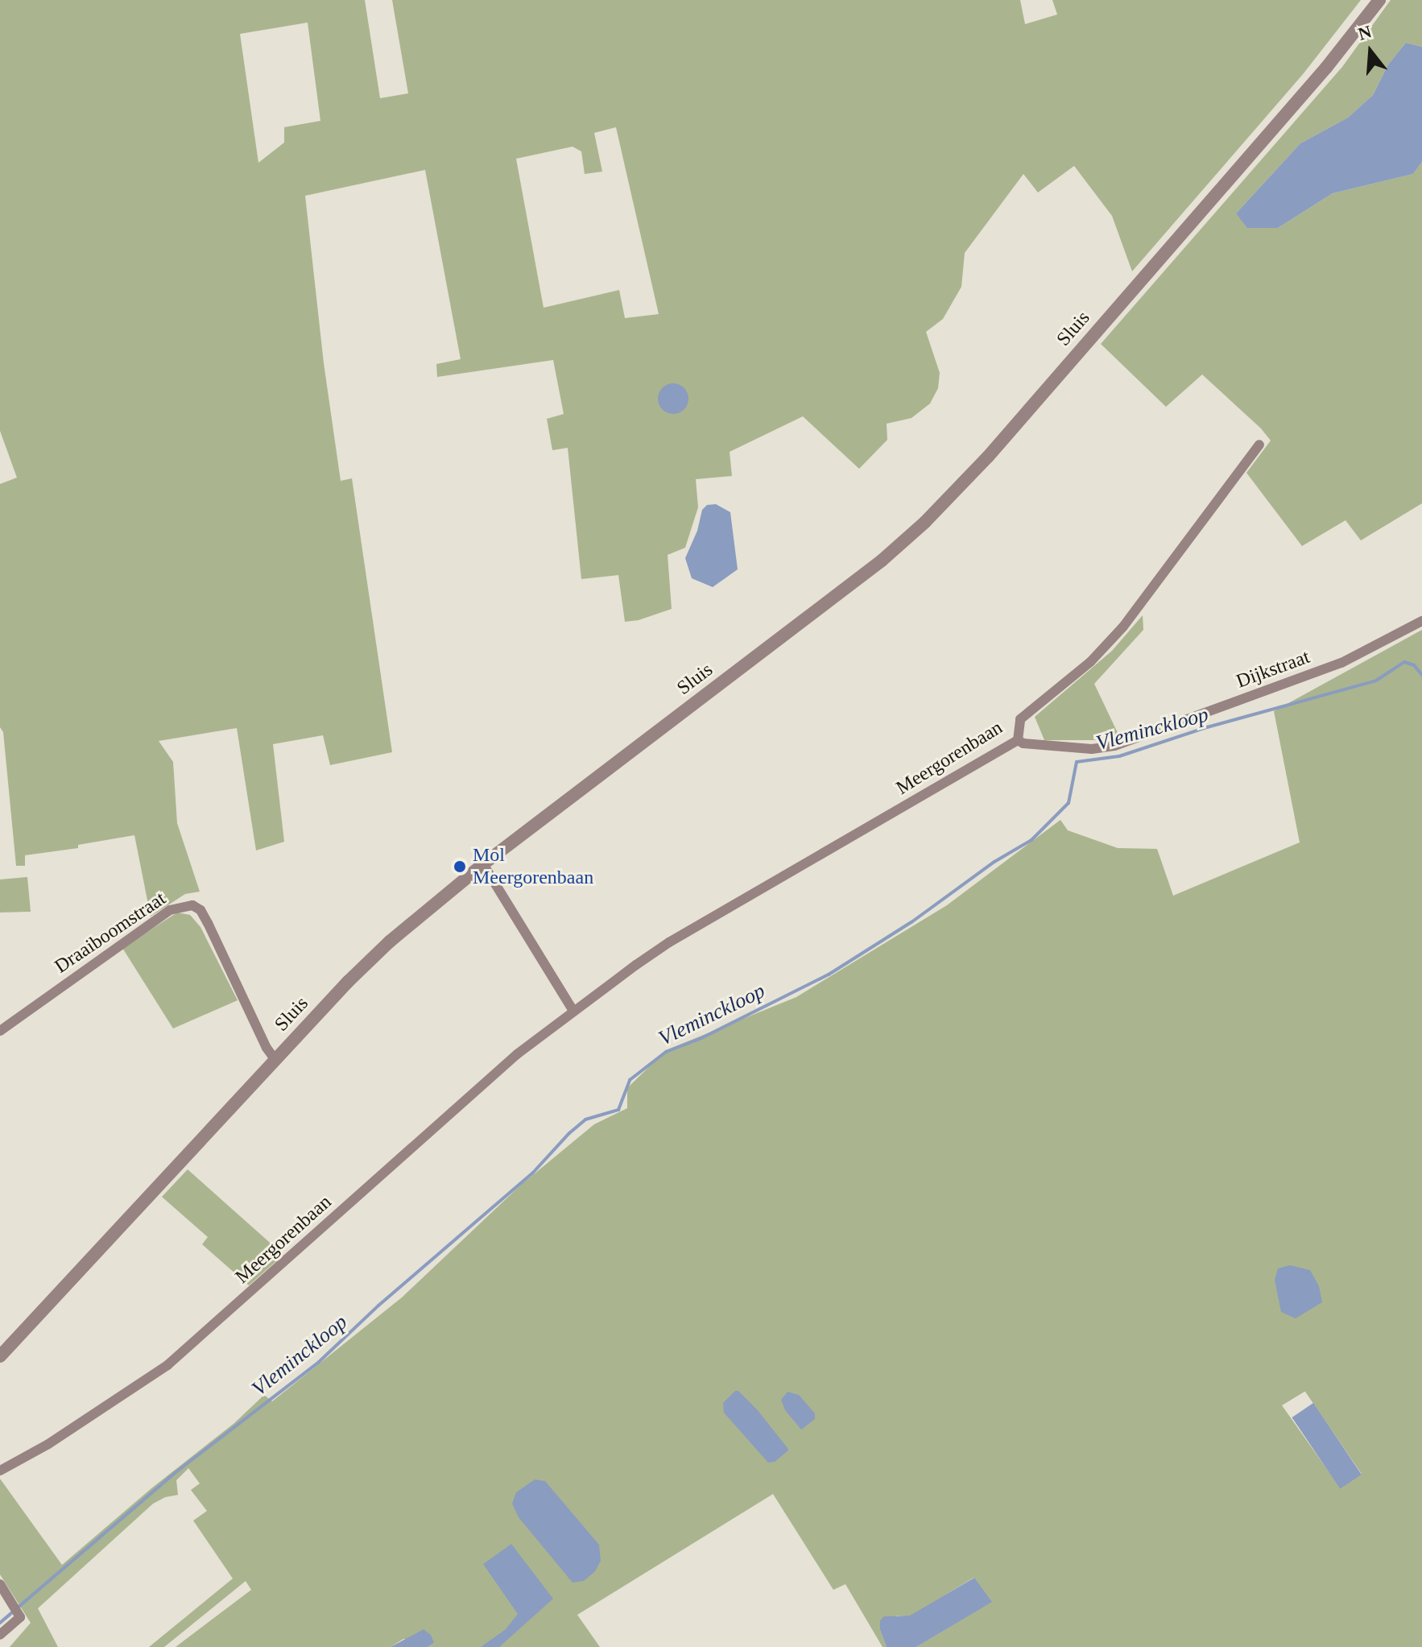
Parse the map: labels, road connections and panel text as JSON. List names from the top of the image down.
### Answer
{
  "streets": {
    "street": [
      "Sluis",
      "Dijkstraat",
      "Meergorenbaan",
      "Draaiboomstraat"
    ]
  },
  "crossings": [
    ["Sluis", "Draaiboomstraat"],
    ["Dijkstraat", "Meergorenbaan"]
  ],
  "water": ["Vleminckloop"],
  "places": ["Mol Meergorenbaan"],
  "north": "top"
}
